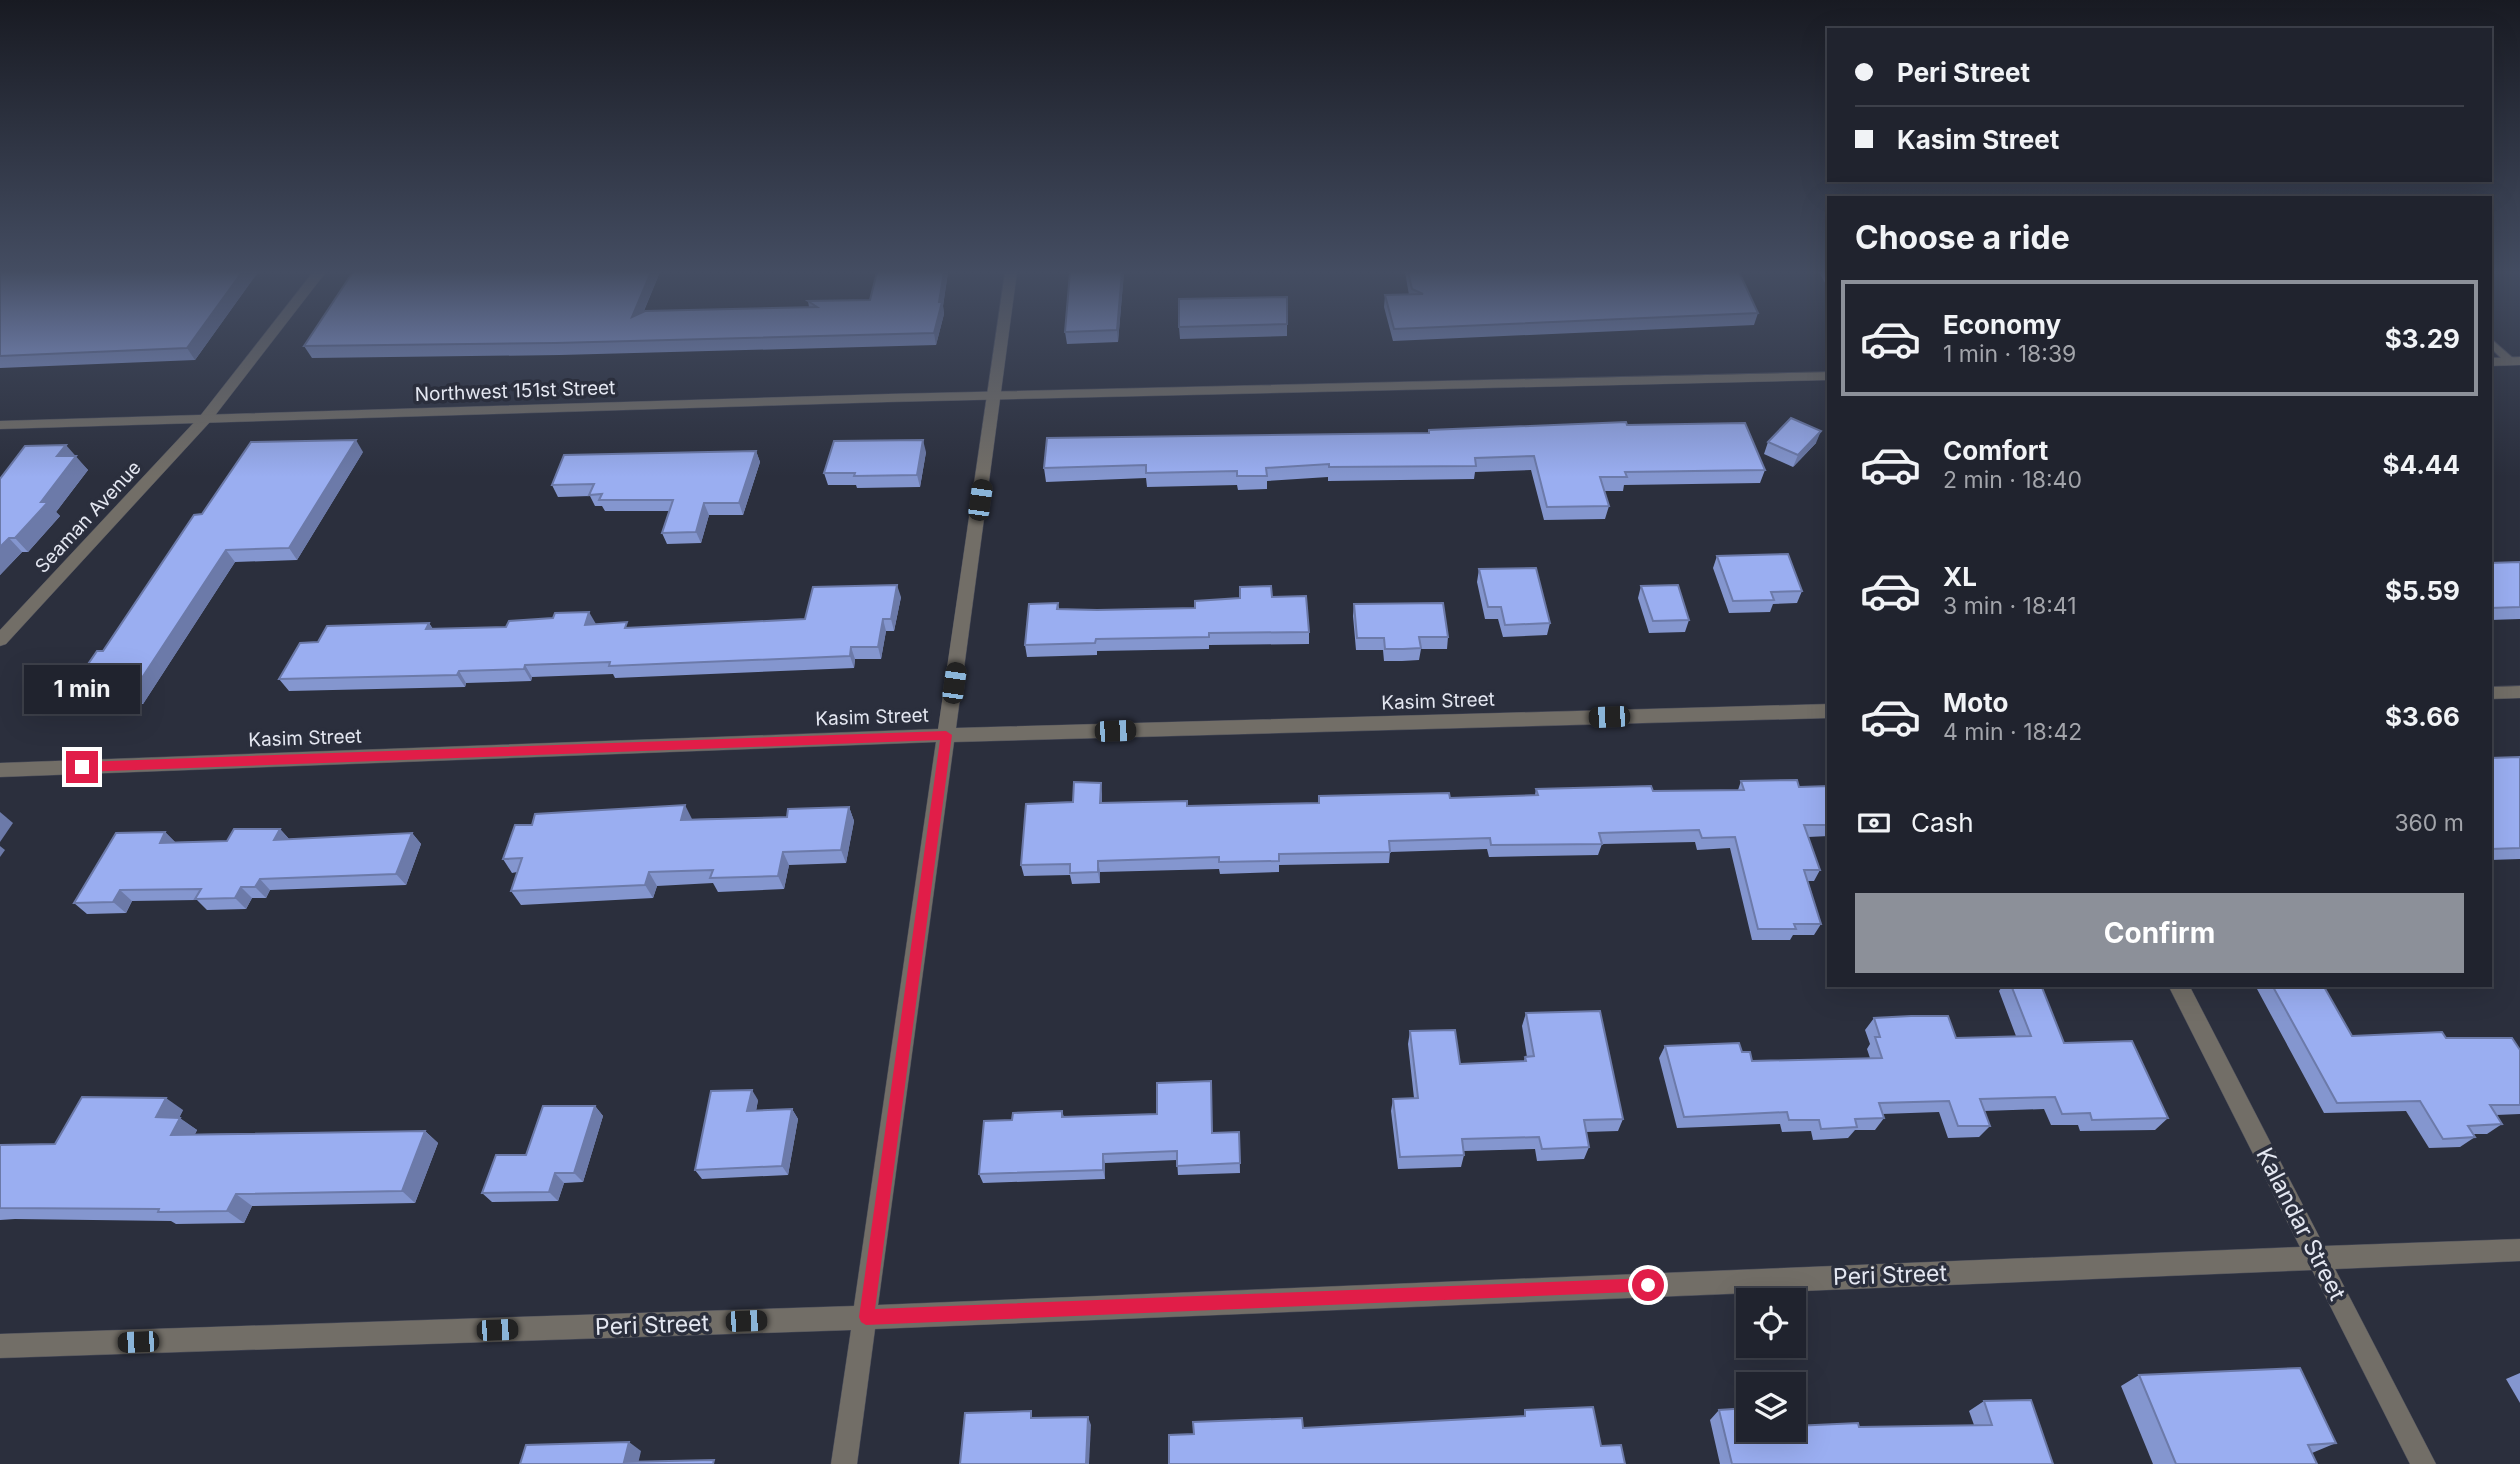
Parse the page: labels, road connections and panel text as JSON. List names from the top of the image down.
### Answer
{
  "streets": {
    "street": [
      "Northwest 151st Street",
      "Seaman Avenue",
      "Kasim Street",
      "Kalandar Street",
      "Peri Street"
    ]
  },
  "crossings": [
    ["Northwest 151st Street", "Seaman Avenue"],
    ["Kalandar Street", "Peri Street"]
  ],
  "page": {
    "banner": ["Peri Street", "Kasim Street"],
    "heading": "Choose a ride",
    "list": [
      {
        "name": "Economy",
        "note": "1 min · 18:39",
        "value": "$3.29"
      },
      {
        "name": "Comfort",
        "note": "2 min · 18:40",
        "value": "$4.44"
      },
      {
        "name": "XL",
        "note": "3 min · 18:41",
        "value": "$5.59"
      },
      {
        "name": "Moto",
        "note": "4 min · 18:42",
        "value": "$3.66"
      }
    ],
    "bubble": "1 min",
    "pay": ["Cash", "360 m"],
    "buttons": "Confirm"
  }
}
